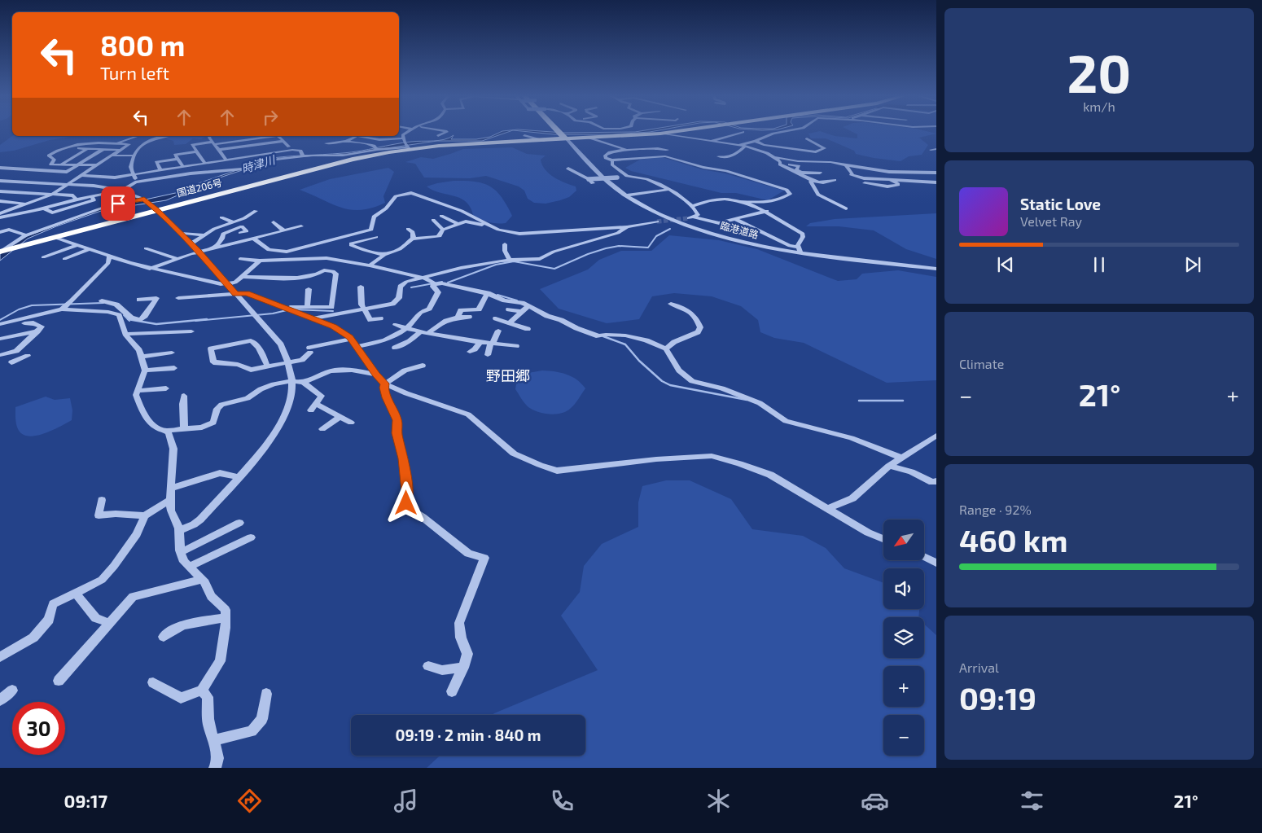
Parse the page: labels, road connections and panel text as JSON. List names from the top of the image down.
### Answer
{
  "streets": {
    "highway": ["国道206号"],
    "street": ["臨港道路"]
  },
  "crossings": [
    ["国道206号", "臨港道路"]
  ],
  "districts": ["野田郷"],
  "water": ["時津川"],
  "north": "bottom left",
  "page": {
    "tile": [
      ["20", "km/h"],
      "Climate",
      ["Range · 92%", "460 km"],
      ["Arrival", "09:19"]
    ],
    "turn": ["800 m", "Turn left"],
    "song": ["Static Love", "Velvet Ray"],
    "heat": ["−", "21°", "+"],
    "map_buttons": ["+", "−"],
    "limit": "30",
    "trip": "09:19 · 2 min · 840 m",
    "tabs": ["09:17", "21°"]
  }
}
